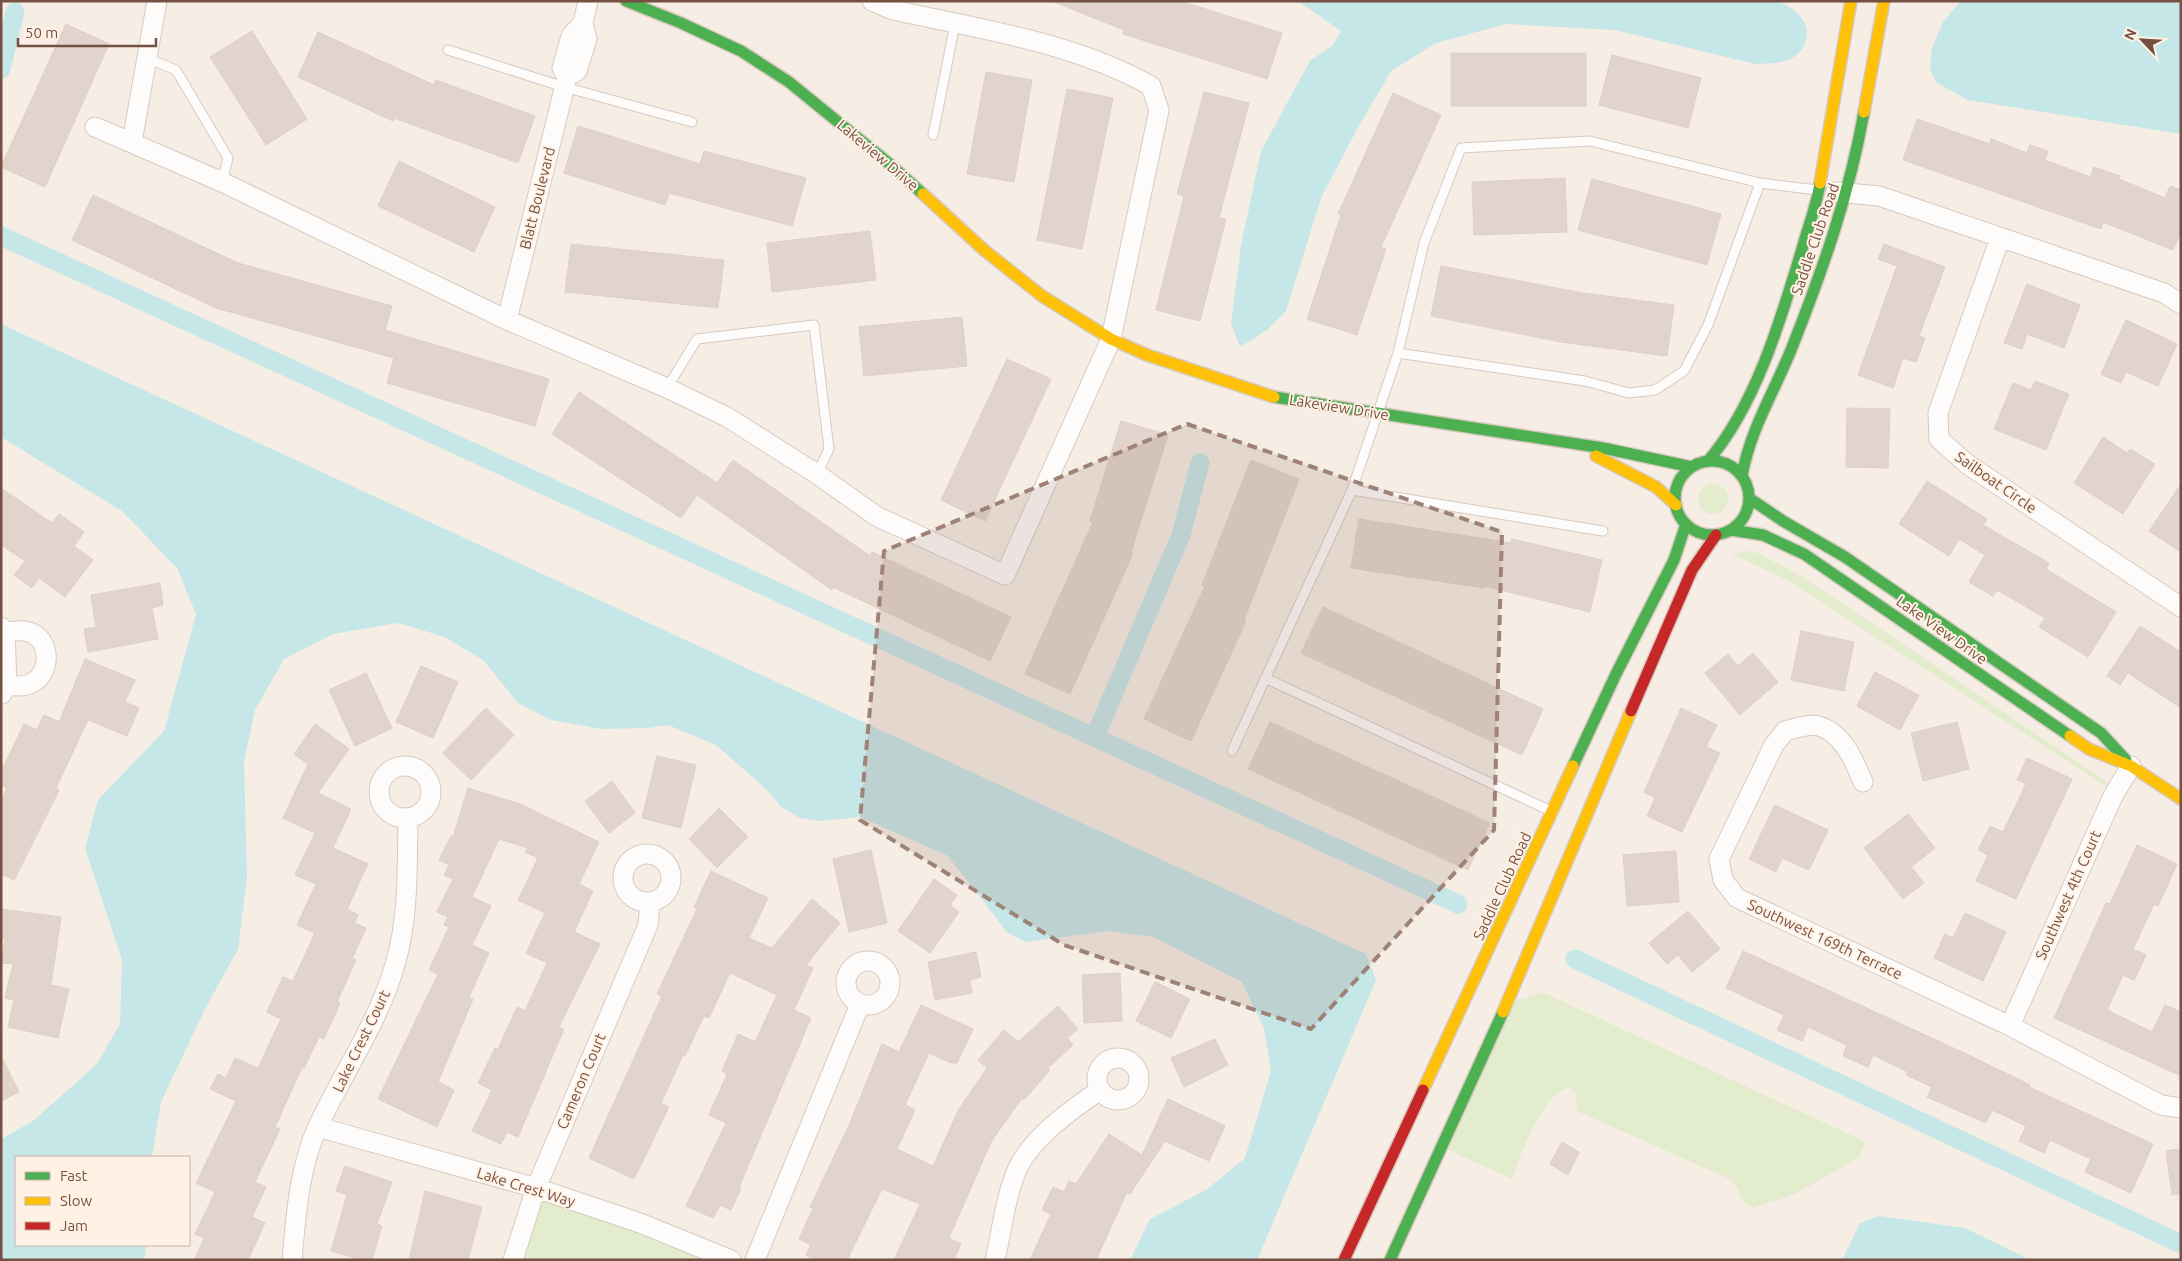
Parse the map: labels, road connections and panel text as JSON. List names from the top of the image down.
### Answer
{
  "streets": {
    "street": [
      "Lakeview Drive",
      "Blatt Boulevard",
      "Saddle Club Road",
      "Sailboat Circle",
      "Lake View Drive",
      "Southwest 4th Court",
      "Southwest 169th Terrace",
      "Lake Crest Court",
      "Cameron Court",
      "Lake Crest Way"
    ]
  },
  "crossings": [
    ["Lakeview Drive", "Saddle Club Road"],
    ["Lakeview Drive", "Lake View Drive"],
    ["Saddle Club Road", "Lake View Drive"],
    ["Lake View Drive", "Southwest 4th Court"],
    ["Southwest 4th Court", "Southwest 169th Terrace"],
    ["Lake Crest Court", "Lake Crest Way"],
    ["Cameron Court", "Lake Crest Way"]
  ],
  "legend": ["Fast", "Slow", "Jam"],
  "scale_bar": "50 m",
  "north": "top left"
}
